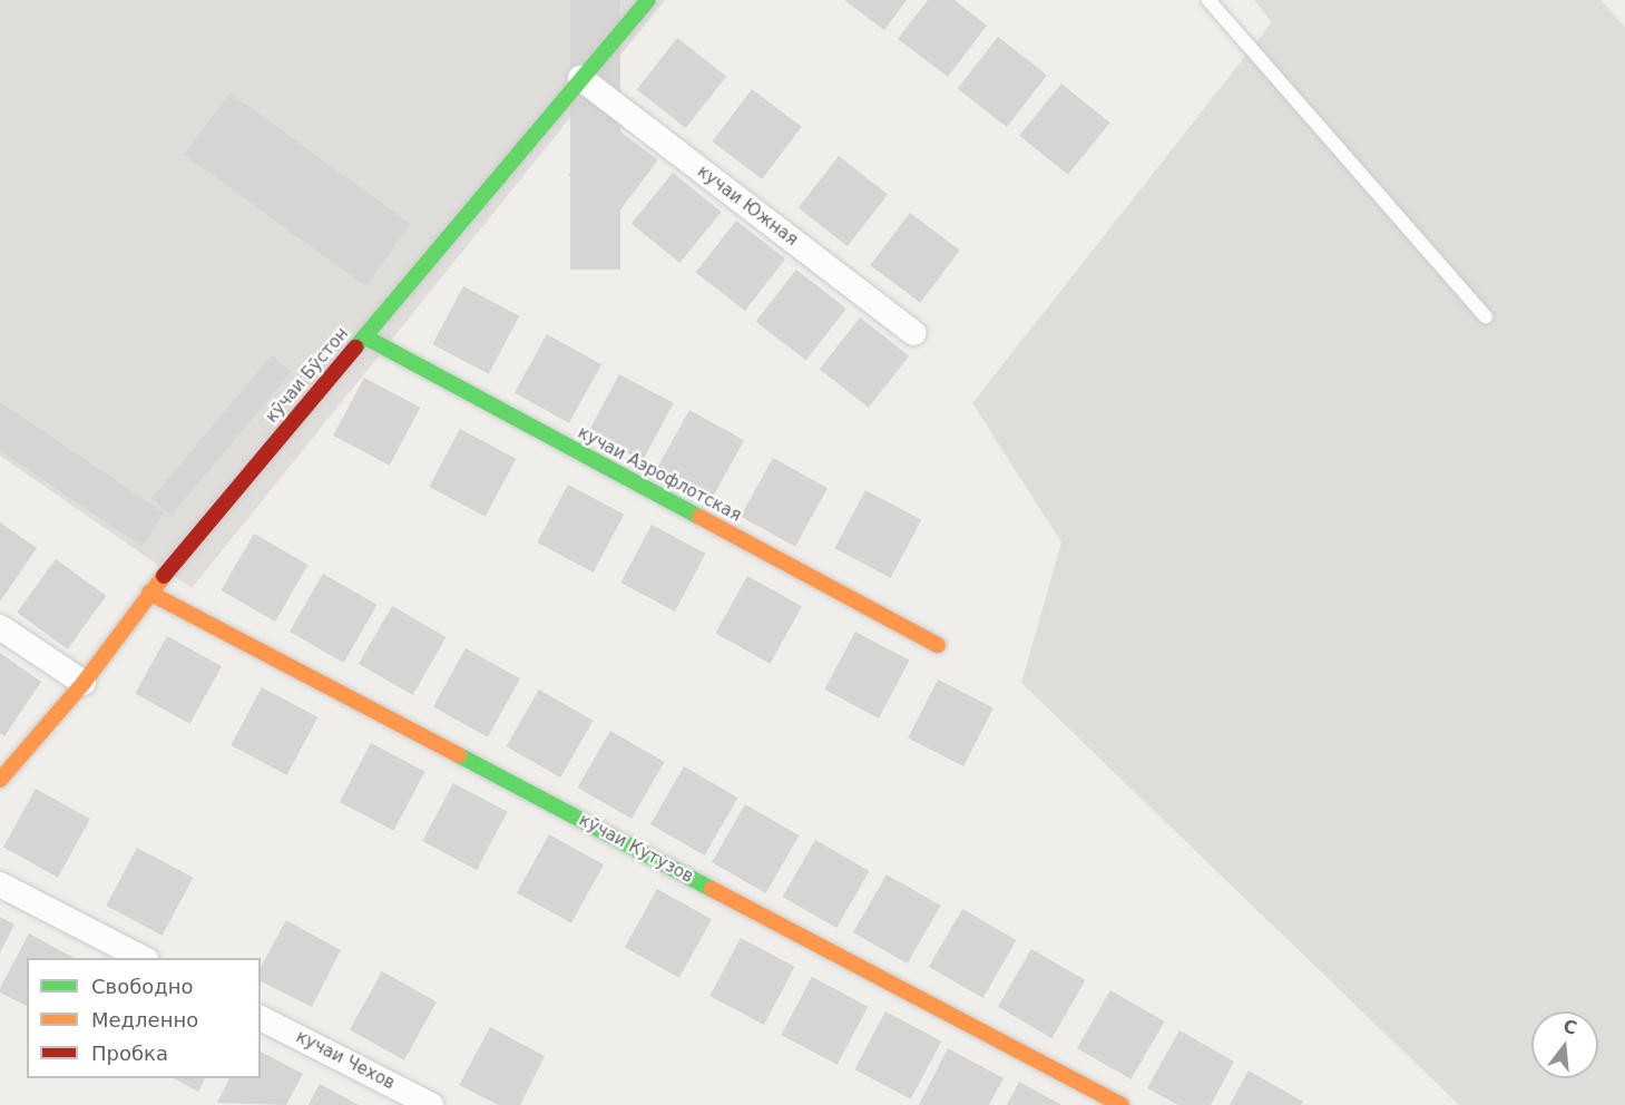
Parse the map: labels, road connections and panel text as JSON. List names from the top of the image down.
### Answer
{
  "streets": {
    "street": [
      "кучаи Южная",
      "кӯчаи Бӯстон",
      "кучаи Аэрофлотская",
      "кӯчаи Кутузов",
      "кучаи Чехов"
    ]
  },
  "crossings": [
    ["кучаи Южная", "кӯчаи Бӯстон"],
    ["кӯчаи Бӯстон", "кучаи Аэрофлотская"],
    ["кӯчаи Бӯстон", "кӯчаи Кутузов"]
  ],
  "legend": ["Свободно", "Медленно", "Пробка"],
  "north": "top"
}
